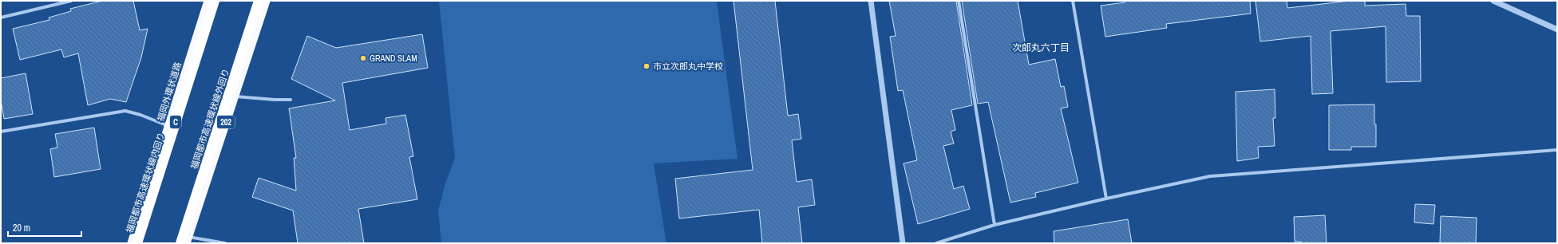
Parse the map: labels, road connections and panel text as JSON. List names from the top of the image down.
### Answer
{
  "streets": {
    "highway": [
      "福岡外環状道路",
      "福岡都市高速環状線外回り",
      "C",
      "202",
      "福岡都市高速環状線内回り"
    ]
  },
  "districts": ["次郎丸六丁目"],
  "places": ["GRAND SLAM", "市立次郎丸中学校"],
  "scale_bar": "20 m"
}
